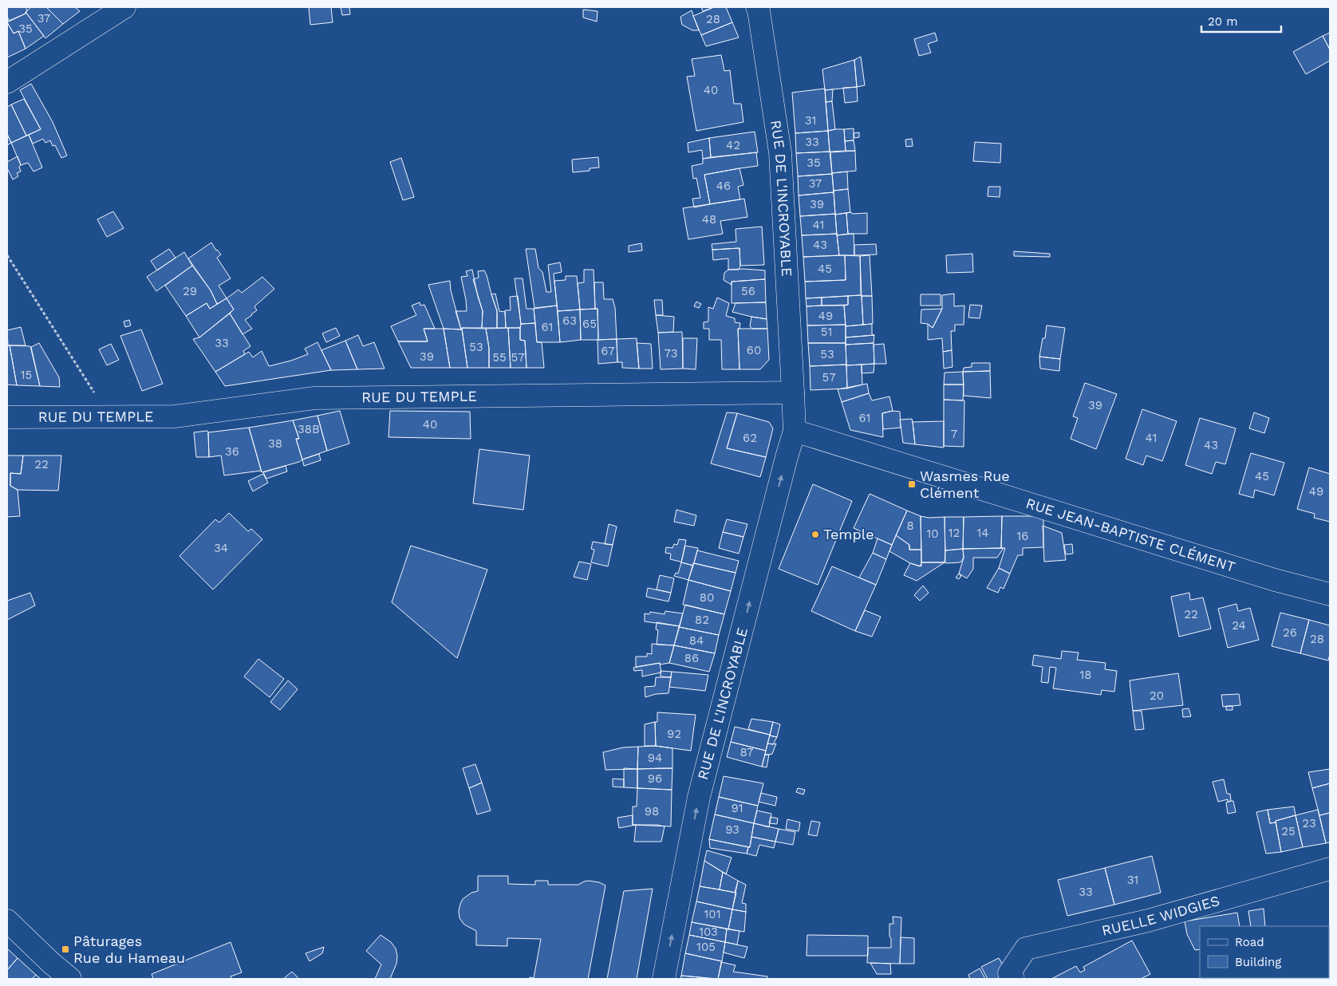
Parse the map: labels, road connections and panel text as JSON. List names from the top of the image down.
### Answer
{
  "streets": {
    "street": [
      "RUE DE L'INCROYABLE",
      "RUE DU TEMPLE",
      "RUE JEAN-BAPTISTE CLÉMENT",
      "RUELLE WIDGIES"
    ]
  },
  "crossings": [
    ["RUE DE L'INCROYABLE", "RUE DU TEMPLE"],
    ["RUE DE L'INCROYABLE", "RUE JEAN-BAPTISTE CLÉMENT"]
  ],
  "one_way": ["RUE DE L'INCROYABLE"],
  "places": {
    "transit": ["Wasmes Rue Clément", "Pâturages Rue du Hameau"],
    "other": ["Temple"]
  },
  "house_numbers": [
    "37",
    "28",
    "35",
    "40",
    "31",
    "33",
    "42",
    "35",
    "37",
    "46",
    "39",
    "48",
    "41",
    "43",
    "45",
    "29",
    "56",
    "49",
    "63",
    "65",
    "61",
    "51",
    "33",
    "53",
    "60",
    "67",
    "73",
    "53",
    "39",
    "55",
    "57",
    "15",
    "57",
    "39",
    "61",
    "40",
    "38B",
    "7",
    "62",
    "41",
    "38",
    "43",
    "36",
    "22",
    "45",
    "49",
    "8",
    "12",
    "14",
    "10",
    "16",
    "34",
    "80",
    "22",
    "82",
    "24",
    "26",
    "28",
    "84",
    "86",
    "18",
    "20",
    "92",
    "87",
    "94",
    "96",
    "91",
    "98",
    "23",
    "93",
    "25",
    "31",
    "33",
    "101",
    "103",
    "105"
  ],
  "legend": ["Road", "Building"],
  "scale_bar": "20 m"
}
